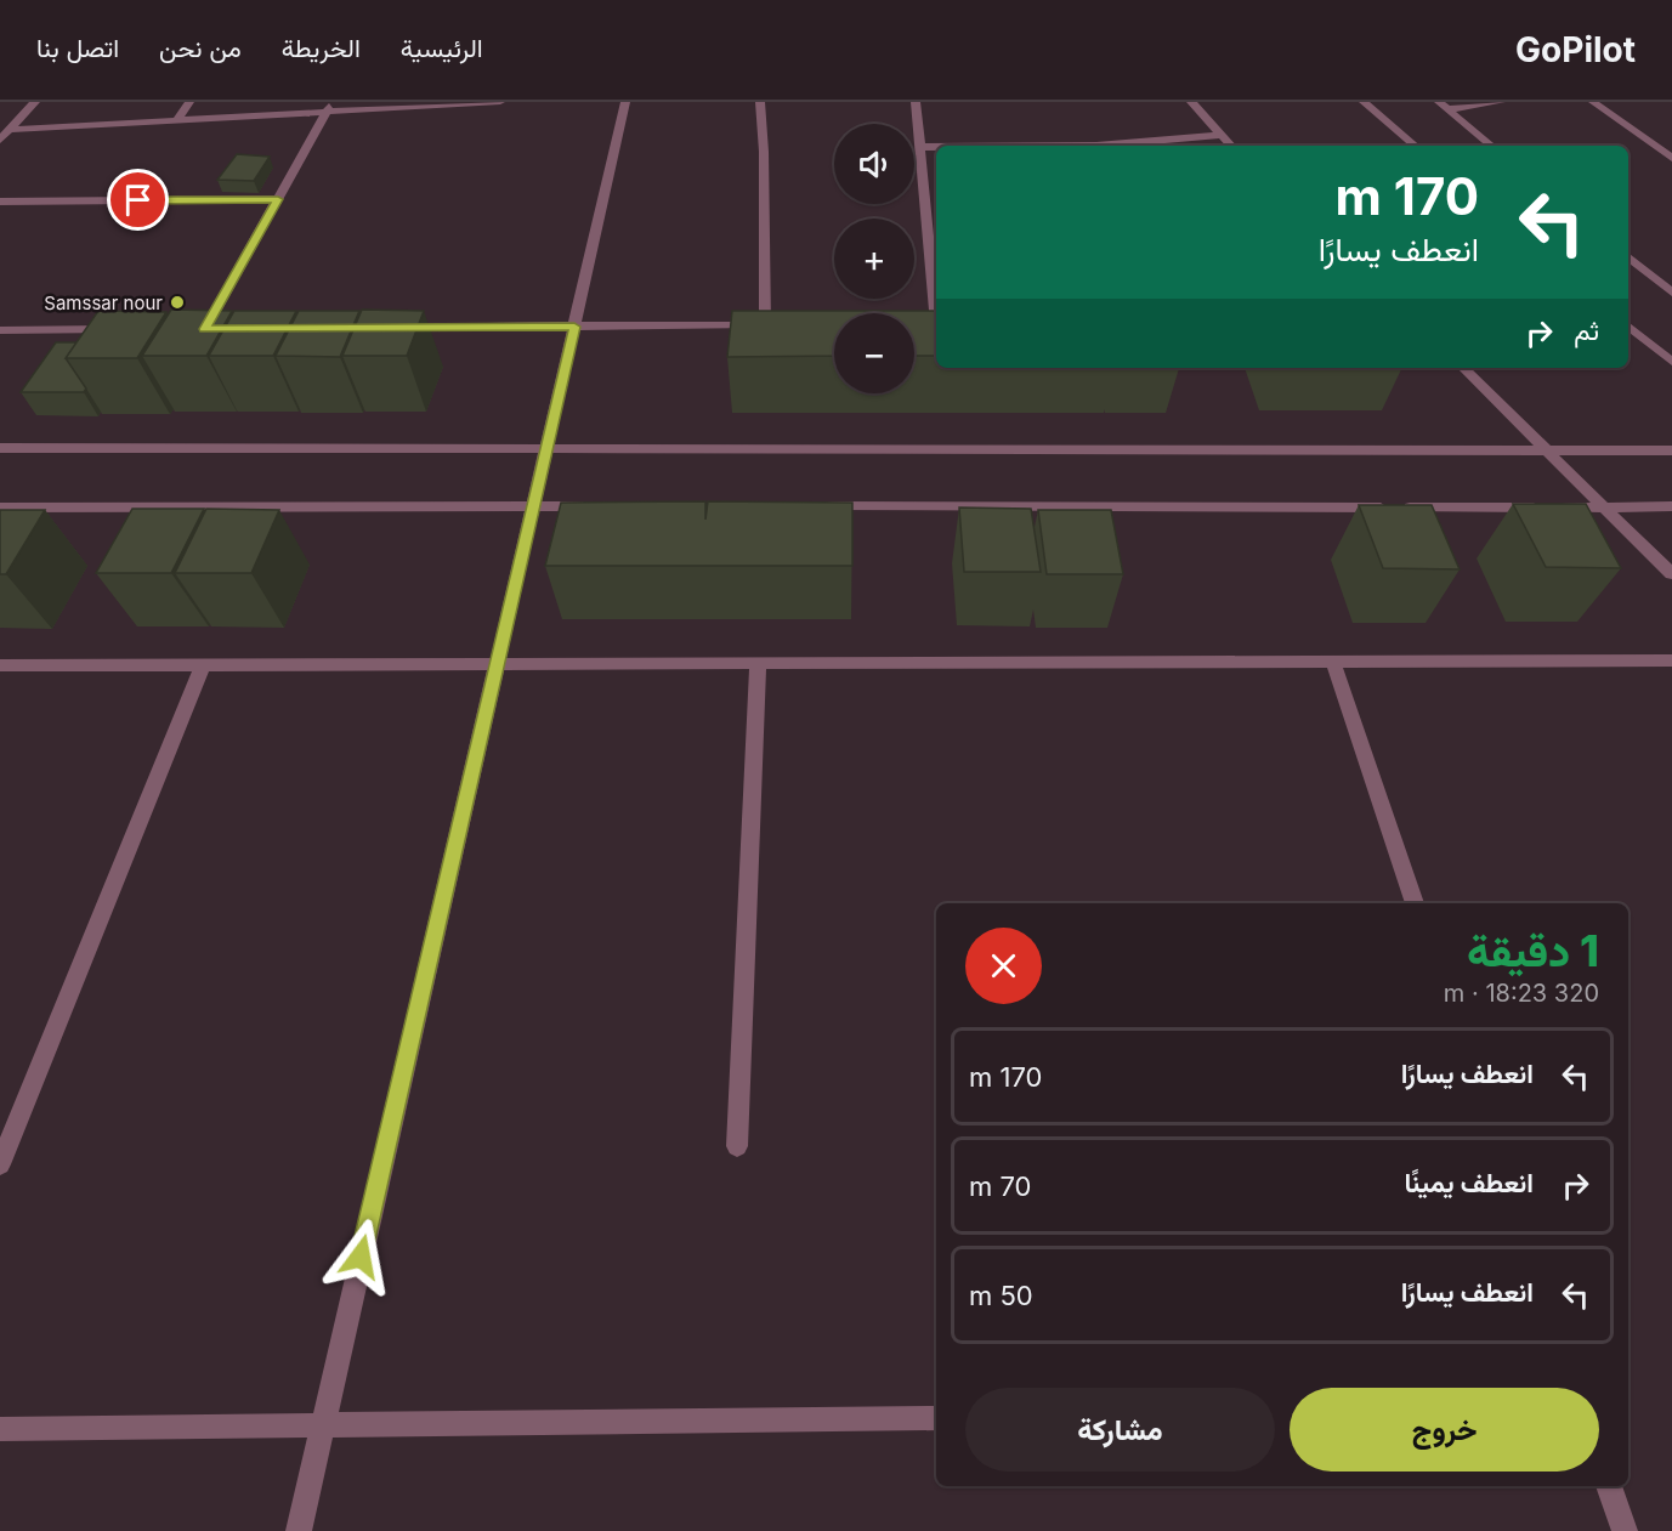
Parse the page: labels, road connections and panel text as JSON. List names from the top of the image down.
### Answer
{
  "places": ["Samssar nour"],
  "page": {
    "header": "GoPilot",
    "nav": [
      "الرئيسية",
      "الخريطة",
      "من نحن",
      "اتصل بنا"
    ],
    "map_buttons": ["+", "−"],
    "turn": ["170 m", "انعطف يسارًا"],
    "then": "ثم",
    "heading": ["1 دقيقة", "320 m · 18:23"],
    "list": [
      {
        "name": "انعطف يسارًا",
        "value": "170 m"
      },
      {
        "name": "انعطف يمينًا",
        "value": "70 m"
      },
      {
        "name": "انعطف يسارًا",
        "value": "50 m"
      }
    ],
    "buttons": ["خروج", "مشاركة"]
  }
}
